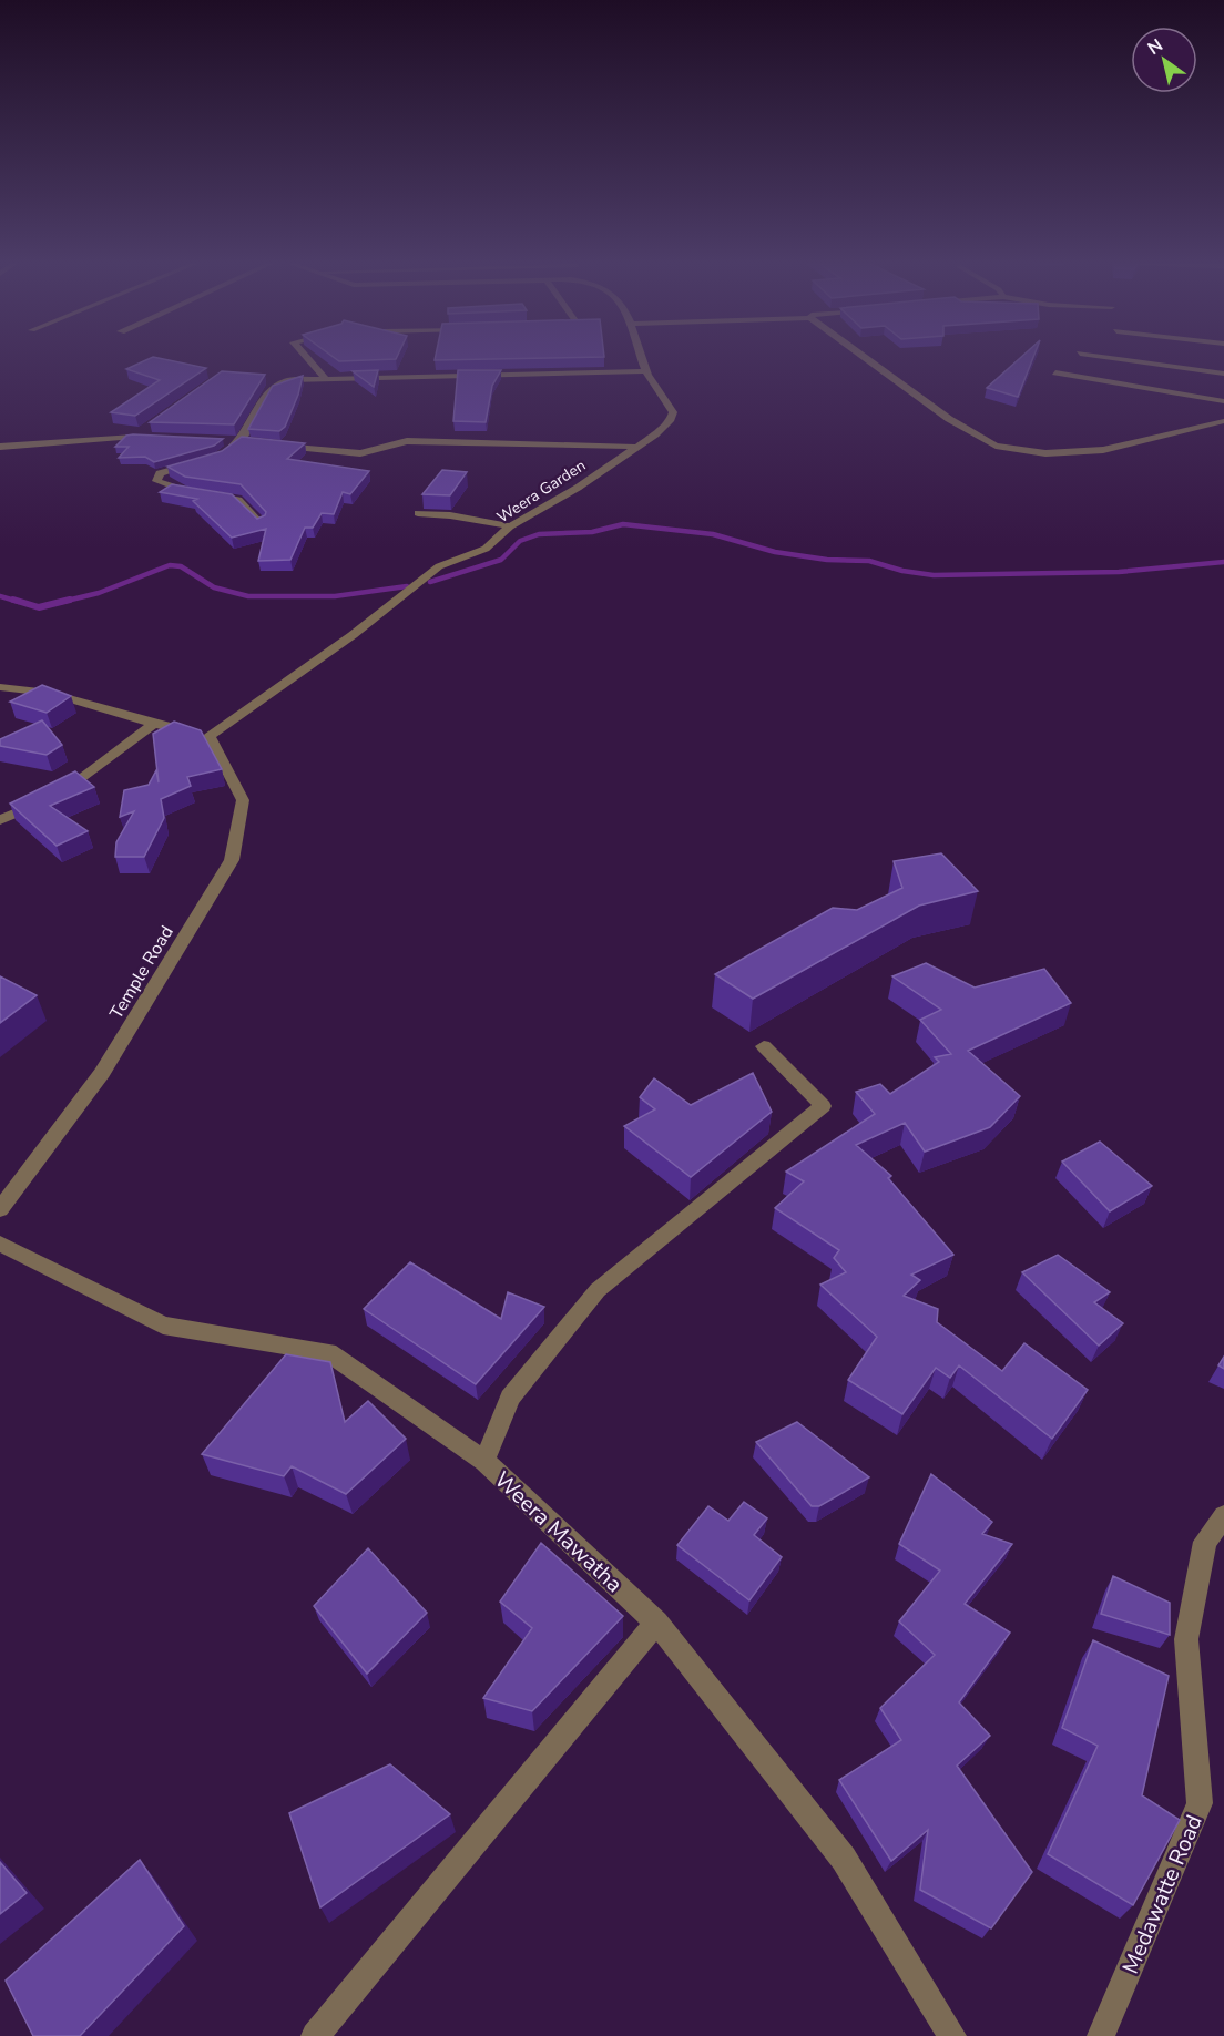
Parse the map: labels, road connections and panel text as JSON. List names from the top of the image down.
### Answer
{
  "streets": {
    "street": [
      "Weera Garden",
      "Temple Road",
      "Weera Mawatha",
      "Medawatte Road"
    ]
  },
  "crossings": [
    ["Weera Garden", "Temple Road"]
  ],
  "north": "top left"
}
